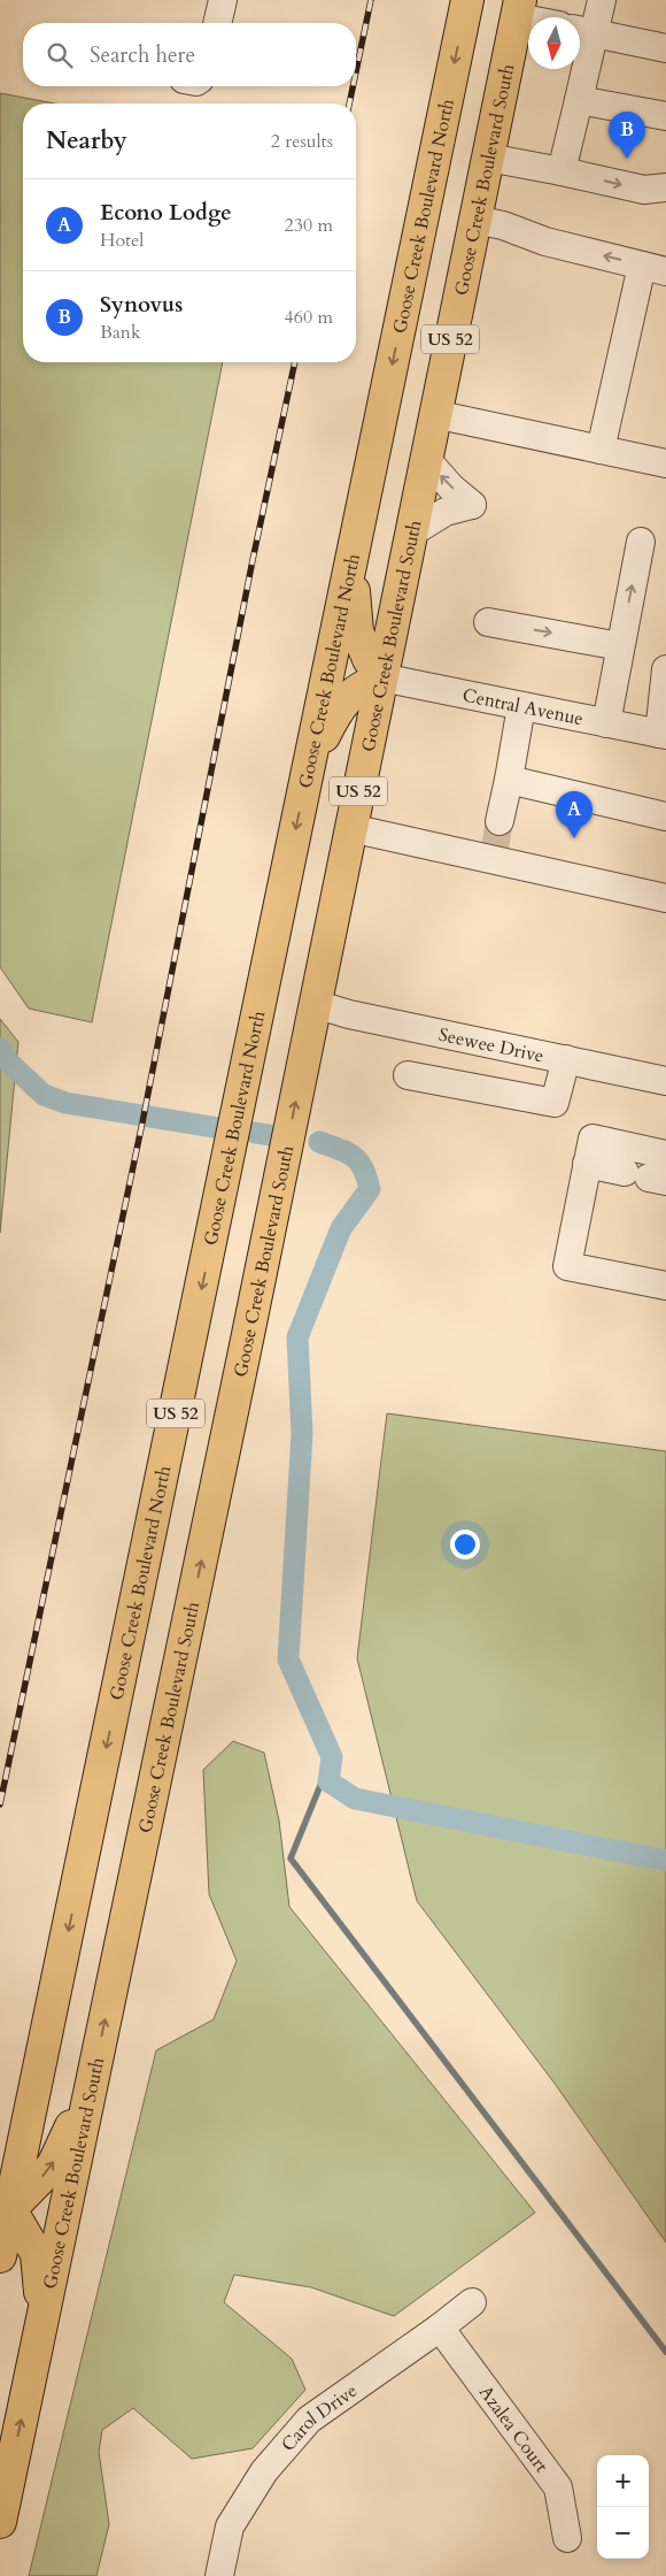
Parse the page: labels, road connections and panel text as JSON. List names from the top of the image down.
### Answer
{
  "streets": {
    "highway": ["Goose Creek Boulevard South", "Goose Creek Boulevard North", "US 52"],
    "street": [
      "Central Avenue",
      "Seewee Drive",
      "Carol Drive",
      "Azalea Court"
    ]
  },
  "crossings": [
    ["Goose Creek Boulevard South", "Central Avenue"],
    ["Goose Creek Boulevard South", "Seewee Drive"],
    ["Carol Drive", "Azalea Court"]
  ],
  "one_way": ["Goose Creek Boulevard South", "Goose Creek Boulevard North"],
  "north": "bottom",
  "page": {
    "search": "Search here",
    "heading": ["Nearby", "2 results"],
    "pins": ["B", "A"],
    "list": [
      {
        "mark": "A",
        "name": "Econo Lodge",
        "note": "Hotel",
        "value": "230 m"
      },
      {
        "mark": "B",
        "name": "Synovus",
        "note": "Bank",
        "value": "460 m"
      }
    ],
    "map_buttons": ["+", "−"]
  }
}
